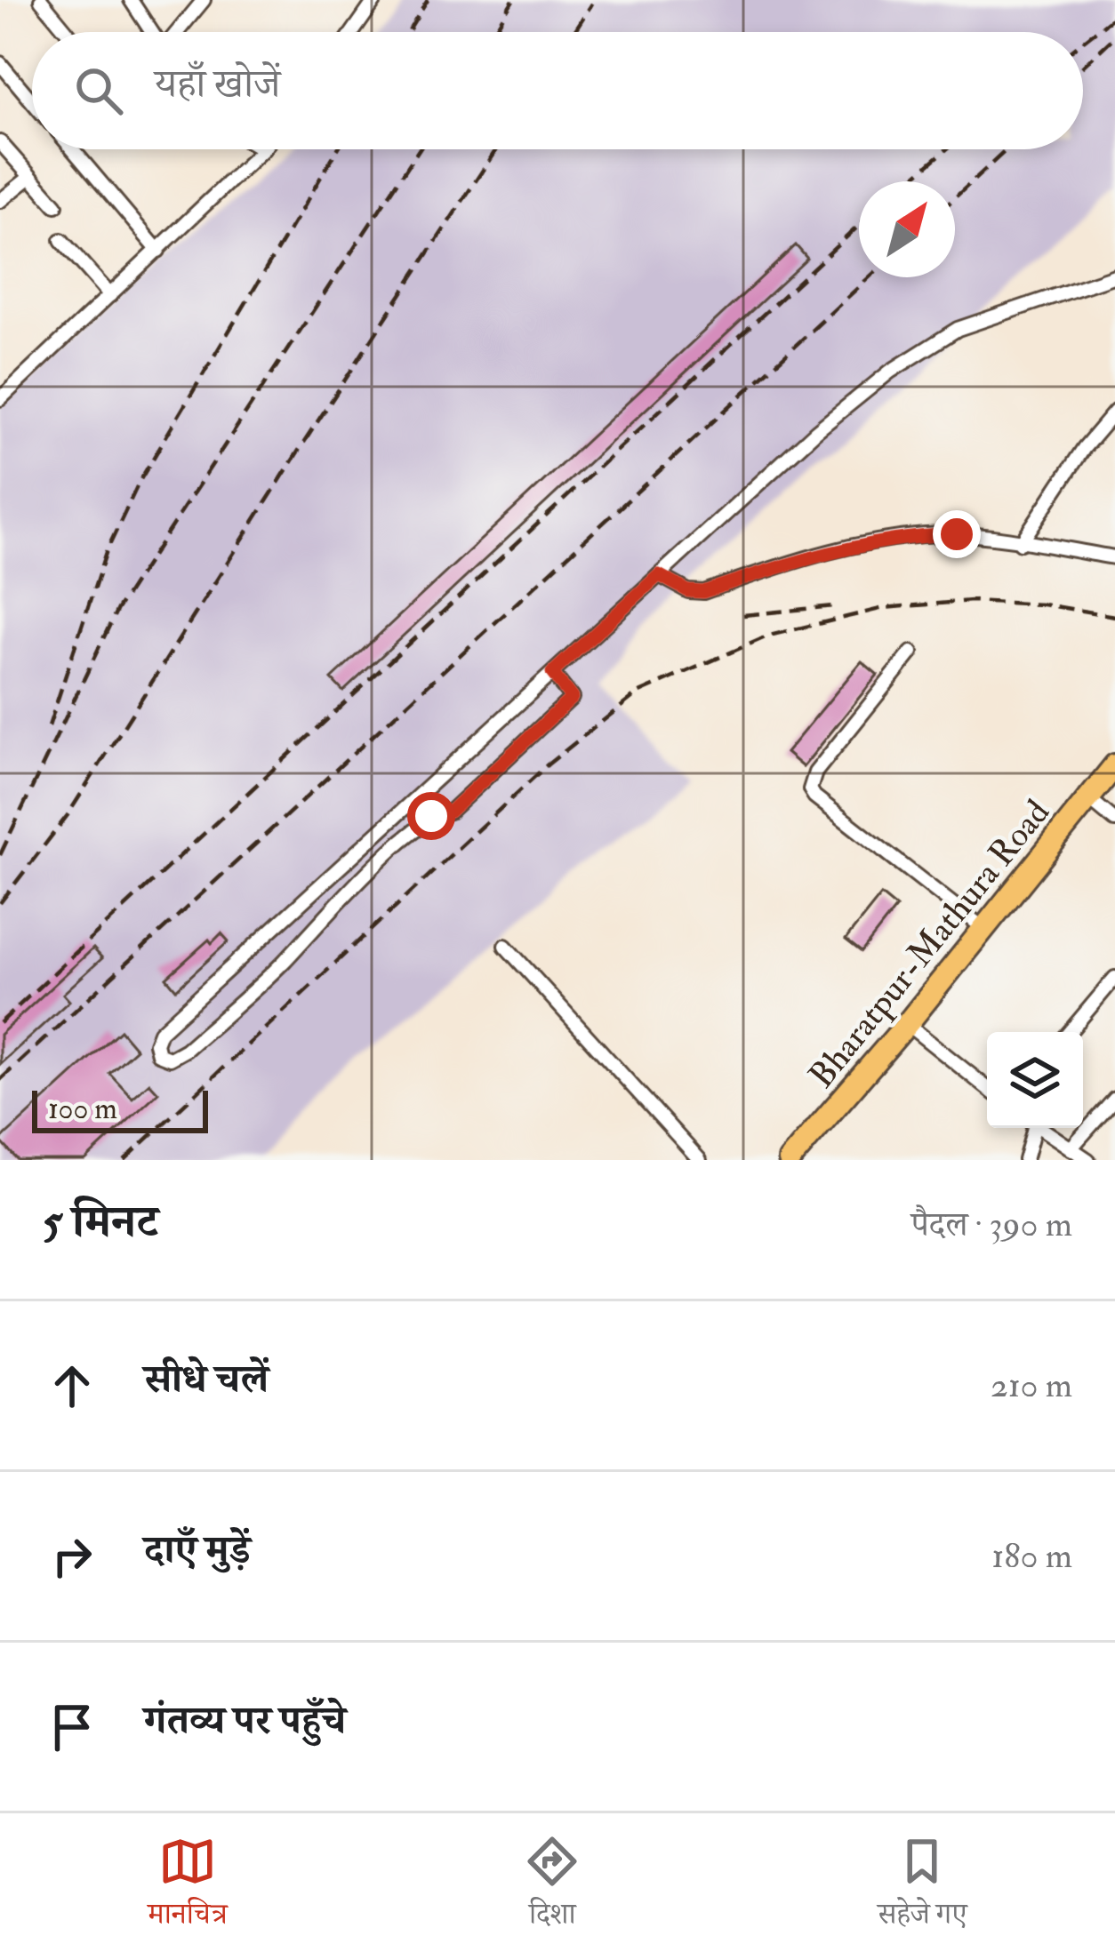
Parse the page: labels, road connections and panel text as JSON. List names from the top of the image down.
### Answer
{
  "streets": {
    "highway": ["Bharatpur-Mathura Road"]
  },
  "scale_bar": "100 m",
  "north": "top right",
  "page": {
    "search": "यहाँ खोजें",
    "scale": "100 m",
    "heading": ["5 मिनट", "पैदल · 390 m"],
    "list": [
      ["सीधे चलें", "210 m"],
      ["दाएँ मुड़ें", "180 m"],
      "गंतव्य पर पहुँचे"
    ],
    "nav": ["मानचित्र", "दिशा", "सहेजे गए"]
  }
}
